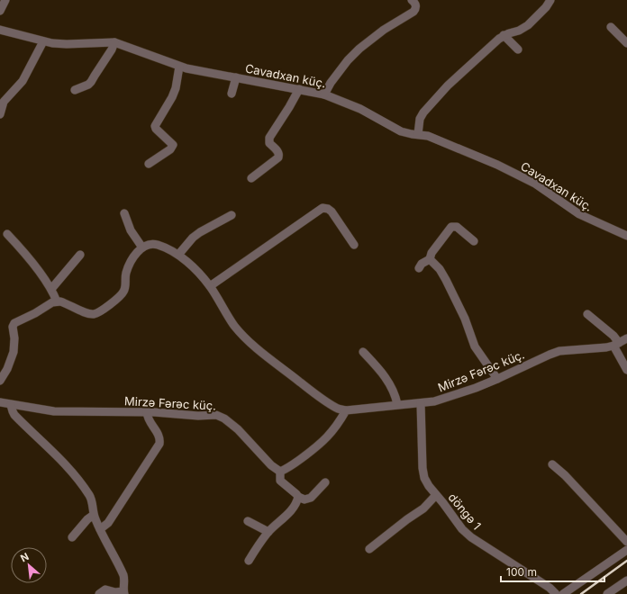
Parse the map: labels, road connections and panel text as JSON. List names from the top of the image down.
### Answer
{
  "streets": {
    "street": ["Cavadxan küç.", "Mirzə Fərəc küç.", "döngə 1"]
  },
  "crossings": [
    ["Mirzə Fərəc küç.", "döngə 1"]
  ],
  "scale_bar": "100 m",
  "north": "top left"
}
